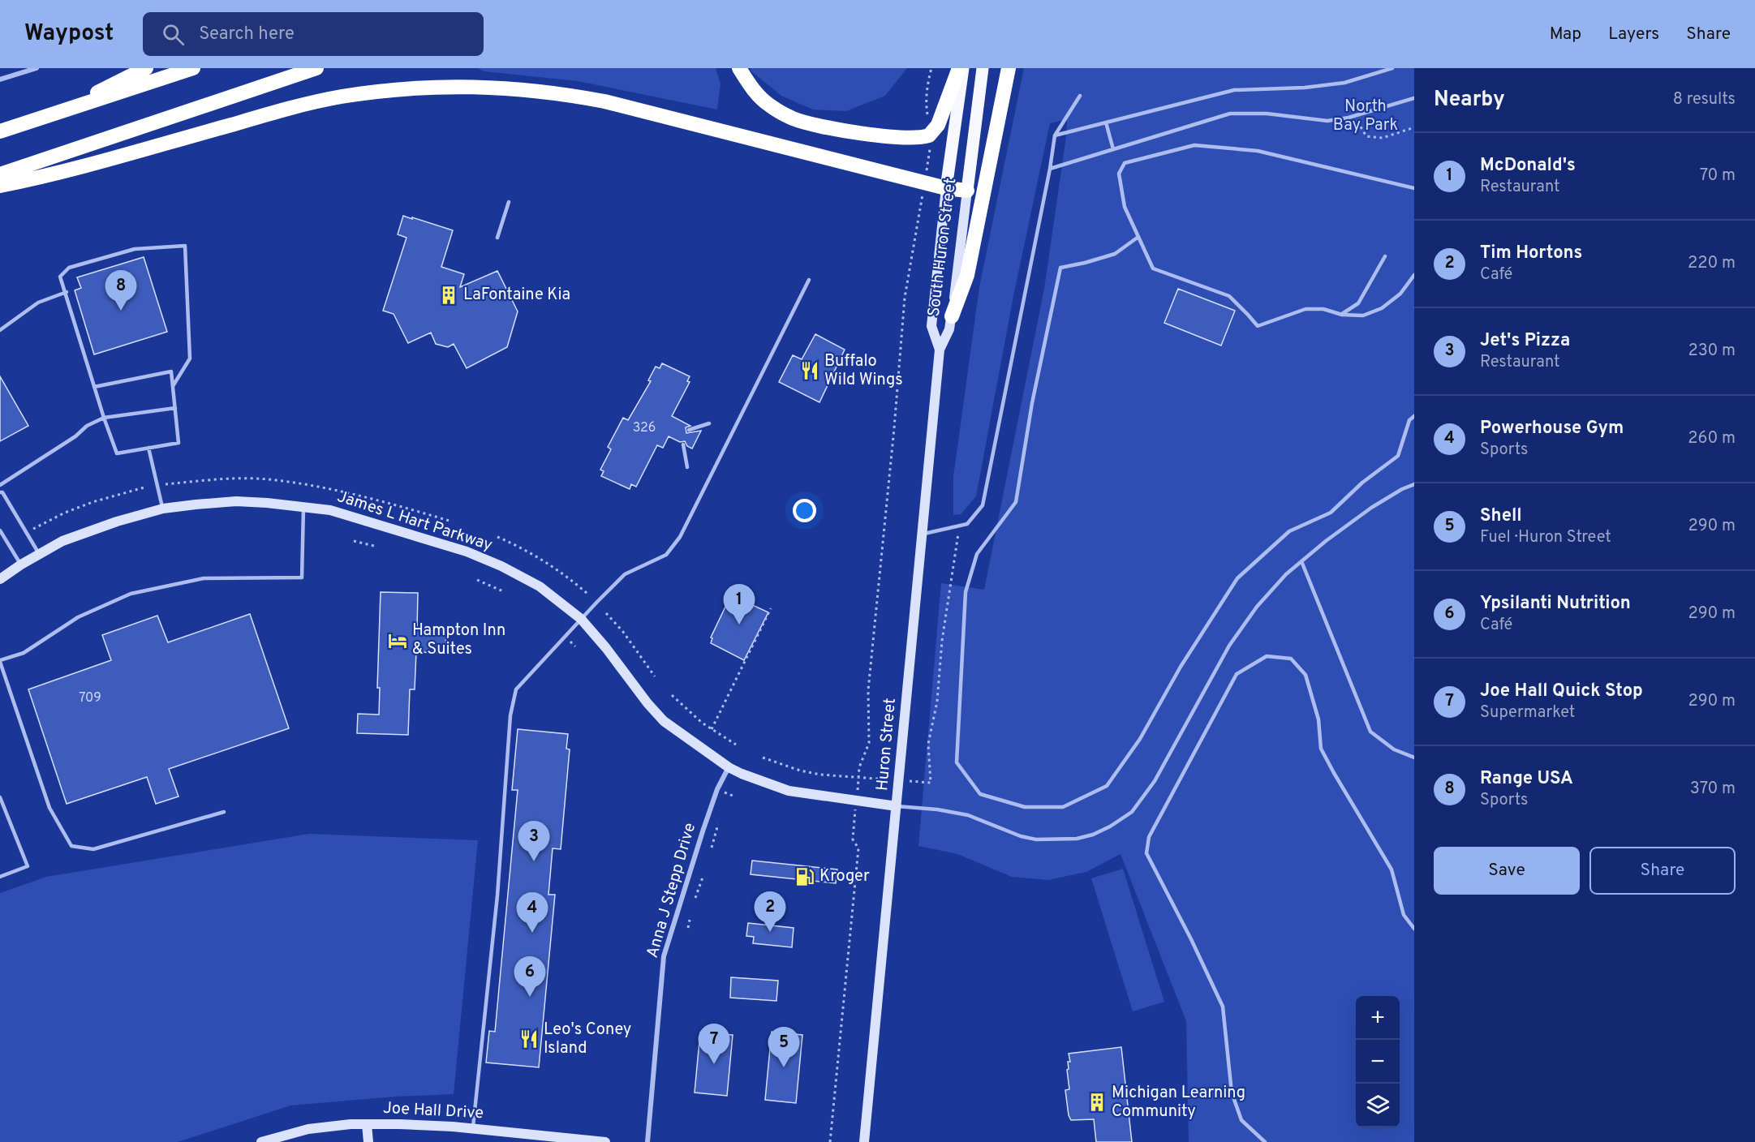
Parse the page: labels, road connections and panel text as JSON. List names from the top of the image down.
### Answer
{
  "streets": {
    "main road": ["South Huron Street"],
    "street": [
      "James L Hart Parkway",
      "Huron Street",
      "Anna J Stepp Drive",
      "Joe Hall Drive"
    ]
  },
  "crossings": [
    ["South Huron Street", "Huron Street"],
    ["James L Hart Parkway", "Huron Street"],
    ["James L Hart Parkway", "Anna J Stepp Drive"]
  ],
  "parks": ["North Bay Park"],
  "places": {
    "building": ["LaFontaine Kia", "Michigan Learning Community"],
    "restaurant": ["Buffalo Wild Wings", "Leo's Coney Island"],
    "hotel": ["Hampton Inn & Suites"],
    "fuel station": ["Kroger"]
  },
  "house_numbers": ["326", "709"],
  "page": {
    "header": "Waypost",
    "search": "Search here",
    "nav": ["Map", "Layers", "Share"],
    "heading": ["Nearby", "8 results"],
    "list": [
      {
        "mark": "1",
        "name": "McDonald's",
        "note": "Restaurant",
        "value": "70 m"
      },
      {
        "mark": "2",
        "name": "Tim Hortons",
        "note": "Café",
        "value": "220 m"
      },
      {
        "mark": "3",
        "name": "Jet's Pizza",
        "note": "Restaurant",
        "value": "230 m"
      },
      {
        "mark": "4",
        "name": "Powerhouse Gym",
        "note": "Sports",
        "value": "260 m"
      },
      {
        "mark": "5",
        "name": "Shell",
        "note": "Fuel · Huron Street",
        "value": "290 m"
      },
      {
        "mark": "6",
        "name": "Ypsilanti Nutrition",
        "note": "Café",
        "value": "290 m"
      },
      {
        "mark": "7",
        "name": "Joe Hall Quick Stop",
        "note": "Supermarket",
        "value": "290 m"
      },
      {
        "mark": "8",
        "name": "Range USA",
        "note": "Sports",
        "value": "370 m"
      }
    ],
    "pins": [
      "8",
      "1",
      "3",
      "2",
      "4",
      "6",
      "7",
      "5"
    ],
    "buttons": ["Save", "Share"],
    "map_buttons": ["+", "−"]
  }
}
